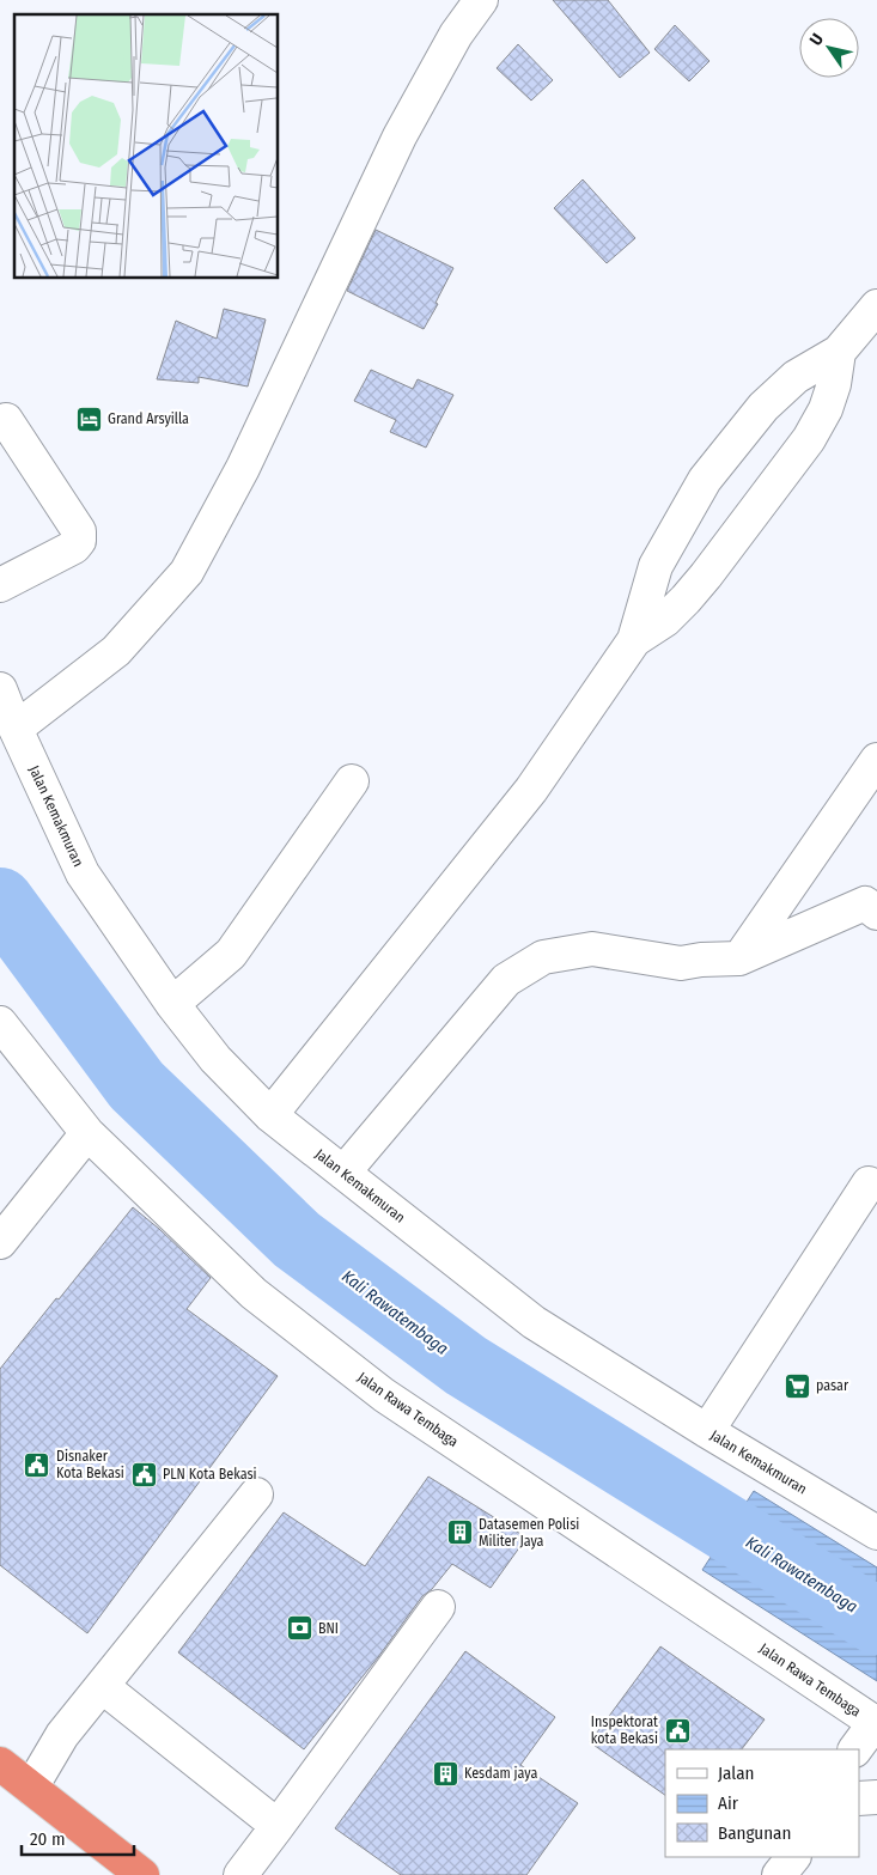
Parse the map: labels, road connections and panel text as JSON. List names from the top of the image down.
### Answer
{
  "streets": {
    "street": ["Jalan Kemakmuran", "Jalan Rawa Tembaga"]
  },
  "water": ["Kali Rawatembaga"],
  "places": {
    "hotel": ["Grand Arsyilla"],
    "supermarket": ["pasar"],
    "public building": ["Disnaker Kota Bekasi", "PLN Kota Bekasi", "Inspektorat kota Bekasi"],
    "building": ["Datasemen Polisi Militer Jaya", "Kesdam jaya"],
    "bank": ["BNI"]
  },
  "legend": ["Jalan", "Air", "Bangunan"],
  "scale_bar": "20 m",
  "north": "top left"
}
